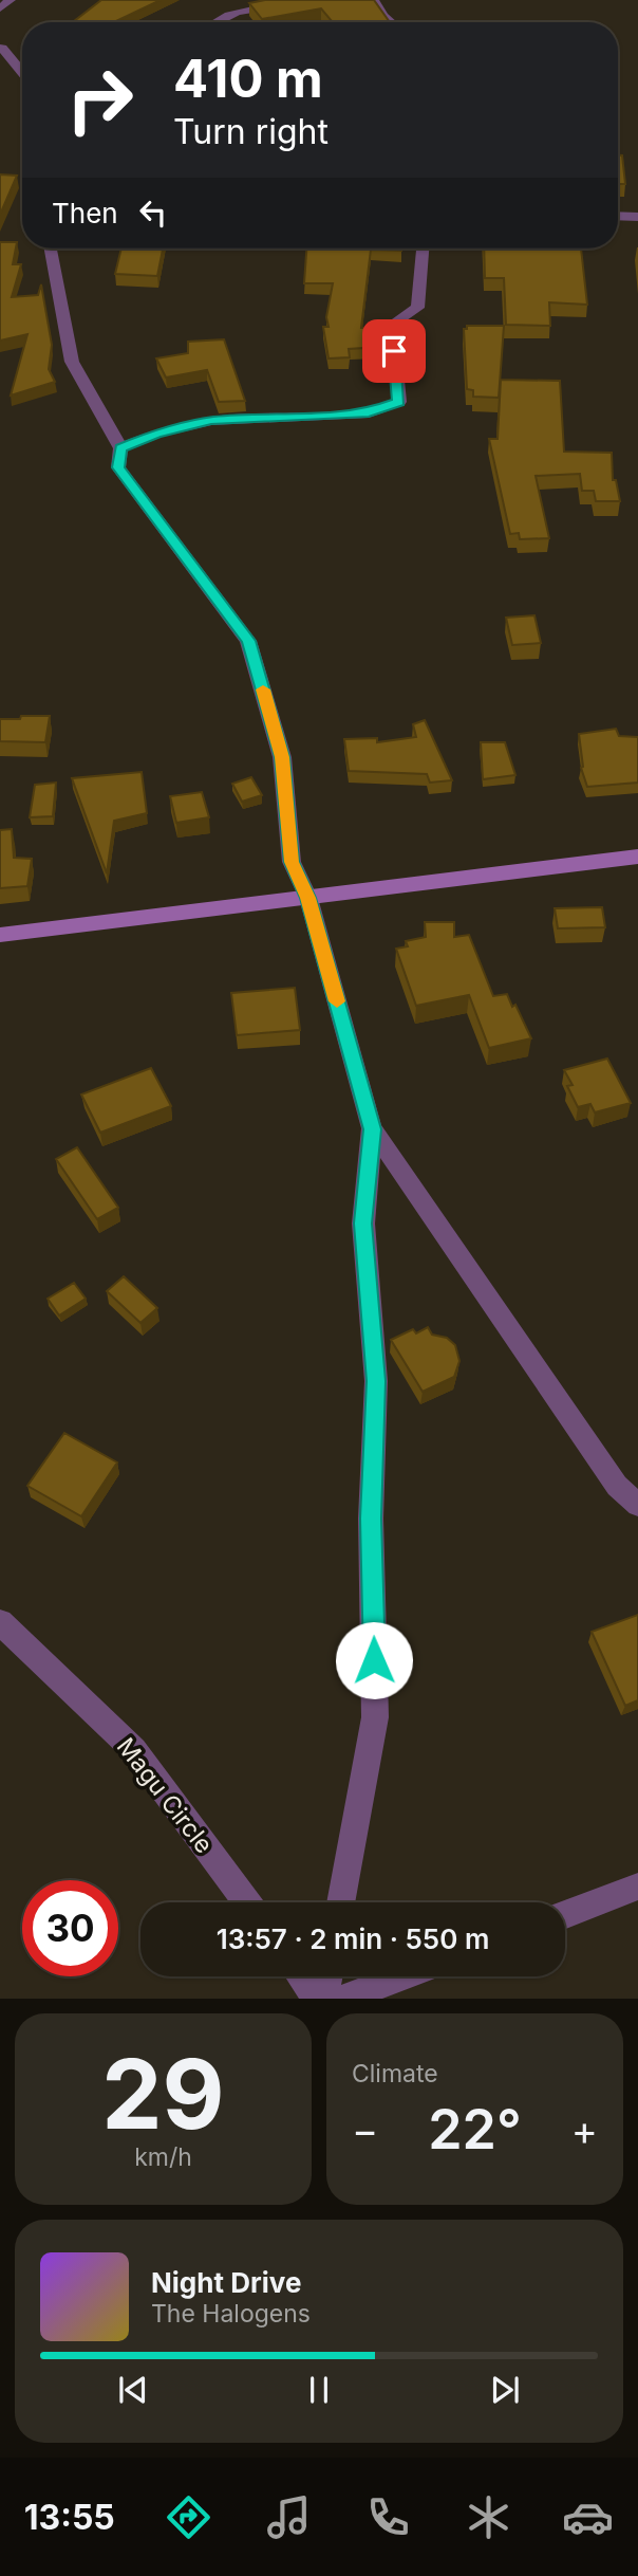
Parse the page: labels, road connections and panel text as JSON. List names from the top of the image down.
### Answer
{
  "streets": {
    "street": ["Magu Circle"]
  },
  "page": {
    "turn": ["410 m", "Turn right"],
    "then": "Then",
    "limit": "30",
    "trip": "13:57 · 2 min · 550 m",
    "tile": [
      ["29", "km/h"],
      "Climate"
    ],
    "heat": ["−", "22°", "+"],
    "song": ["Night Drive", "The Halogens"],
    "tabs": "13:55"
  }
}
